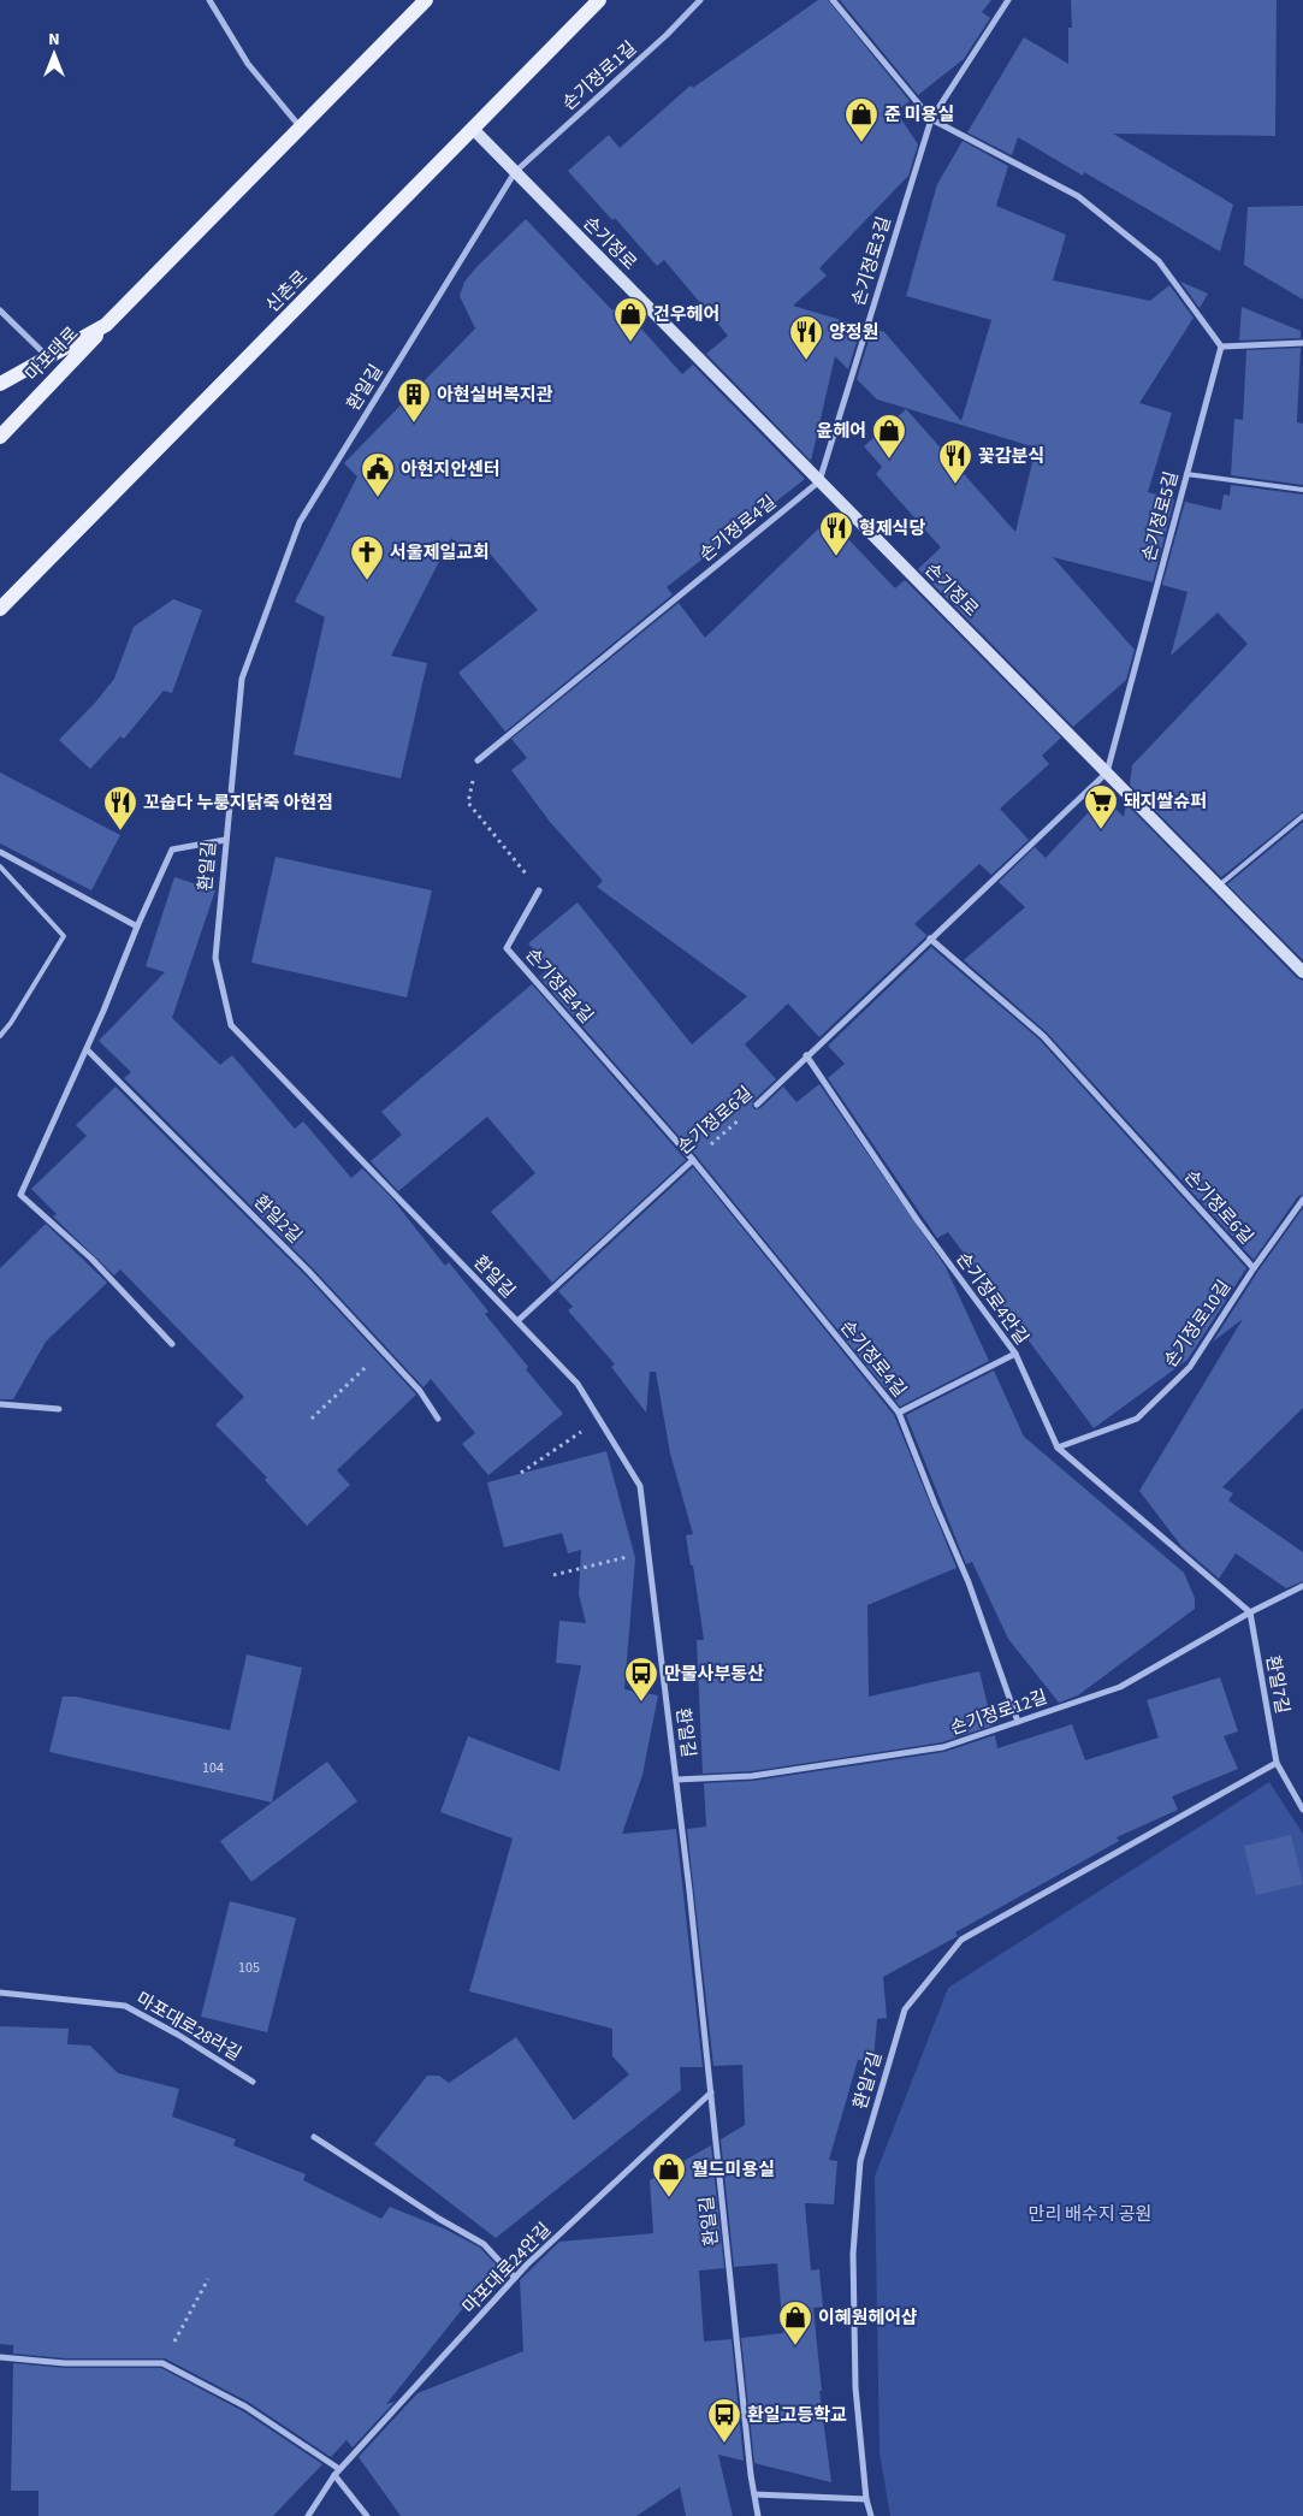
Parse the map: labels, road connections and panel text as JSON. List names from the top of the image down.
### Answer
{
  "streets": {
    "main road": ["신촌로", "마포대로"],
    "street": [
      "손기정로1길",
      "손기정로",
      "손기정로3길",
      "환일길",
      "손기정로5길",
      "손기정로4길",
      "손기정로6길",
      "환일2길",
      "손기정로4안길",
      "손기정로10길",
      "환일7길",
      "손기정로12길",
      "마포대로28라길",
      "마포대로24안길"
    ]
  },
  "crossings": [
    ["손기정로1길", "손기정로"],
    ["손기정로1길", "환일길"],
    ["손기정로", "손기정로3길"],
    ["손기정로", "신촌로"],
    ["손기정로", "환일길"],
    ["손기정로", "손기정로5길"],
    ["손기정로", "손기정로4길"],
    ["손기정로", "손기정로6길"],
    ["손기정로3길", "손기정로4길"],
    ["환일길", "손기정로6길"],
    ["환일길", "손기정로12길"],
    ["환일길", "마포대로24안길"],
    ["손기정로5길", "손기정로6길"],
    ["손기정로4길", "손기정로6길"],
    ["손기정로4길", "손기정로4안길"],
    ["손기정로4길", "손기정로12길"],
    ["손기정로6길", "손기정로4안길"],
    ["손기정로6길", "손기정로10길"],
    ["손기정로4안길", "손기정로10길"],
    ["손기정로4안길", "환일7길"],
    ["손기정로4안길", "손기정로12길"],
    ["환일7길", "손기정로12길"]
  ],
  "parks": ["만리 배수지 공원"],
  "places": {
    "shop": [
      "준 미용실",
      "건우헤어",
      "윤헤어",
      "월드미용실",
      "이혜원헤어샵"
    ],
    "restaurant": [
      "양정원",
      "꽃감분식",
      "형제식당",
      "꼬숩다 누룽지닭죽 아현점"
    ],
    "building": ["아현실버복지관"],
    "public building": ["아현지안센터"],
    "church": ["서울제일교회"],
    "supermarket": ["돼지쌀슈퍼"],
    "bus stop": ["만물사부동산", "환일고등학교"]
  },
  "house_numbers": ["104", "105"],
  "north": "top"
}
